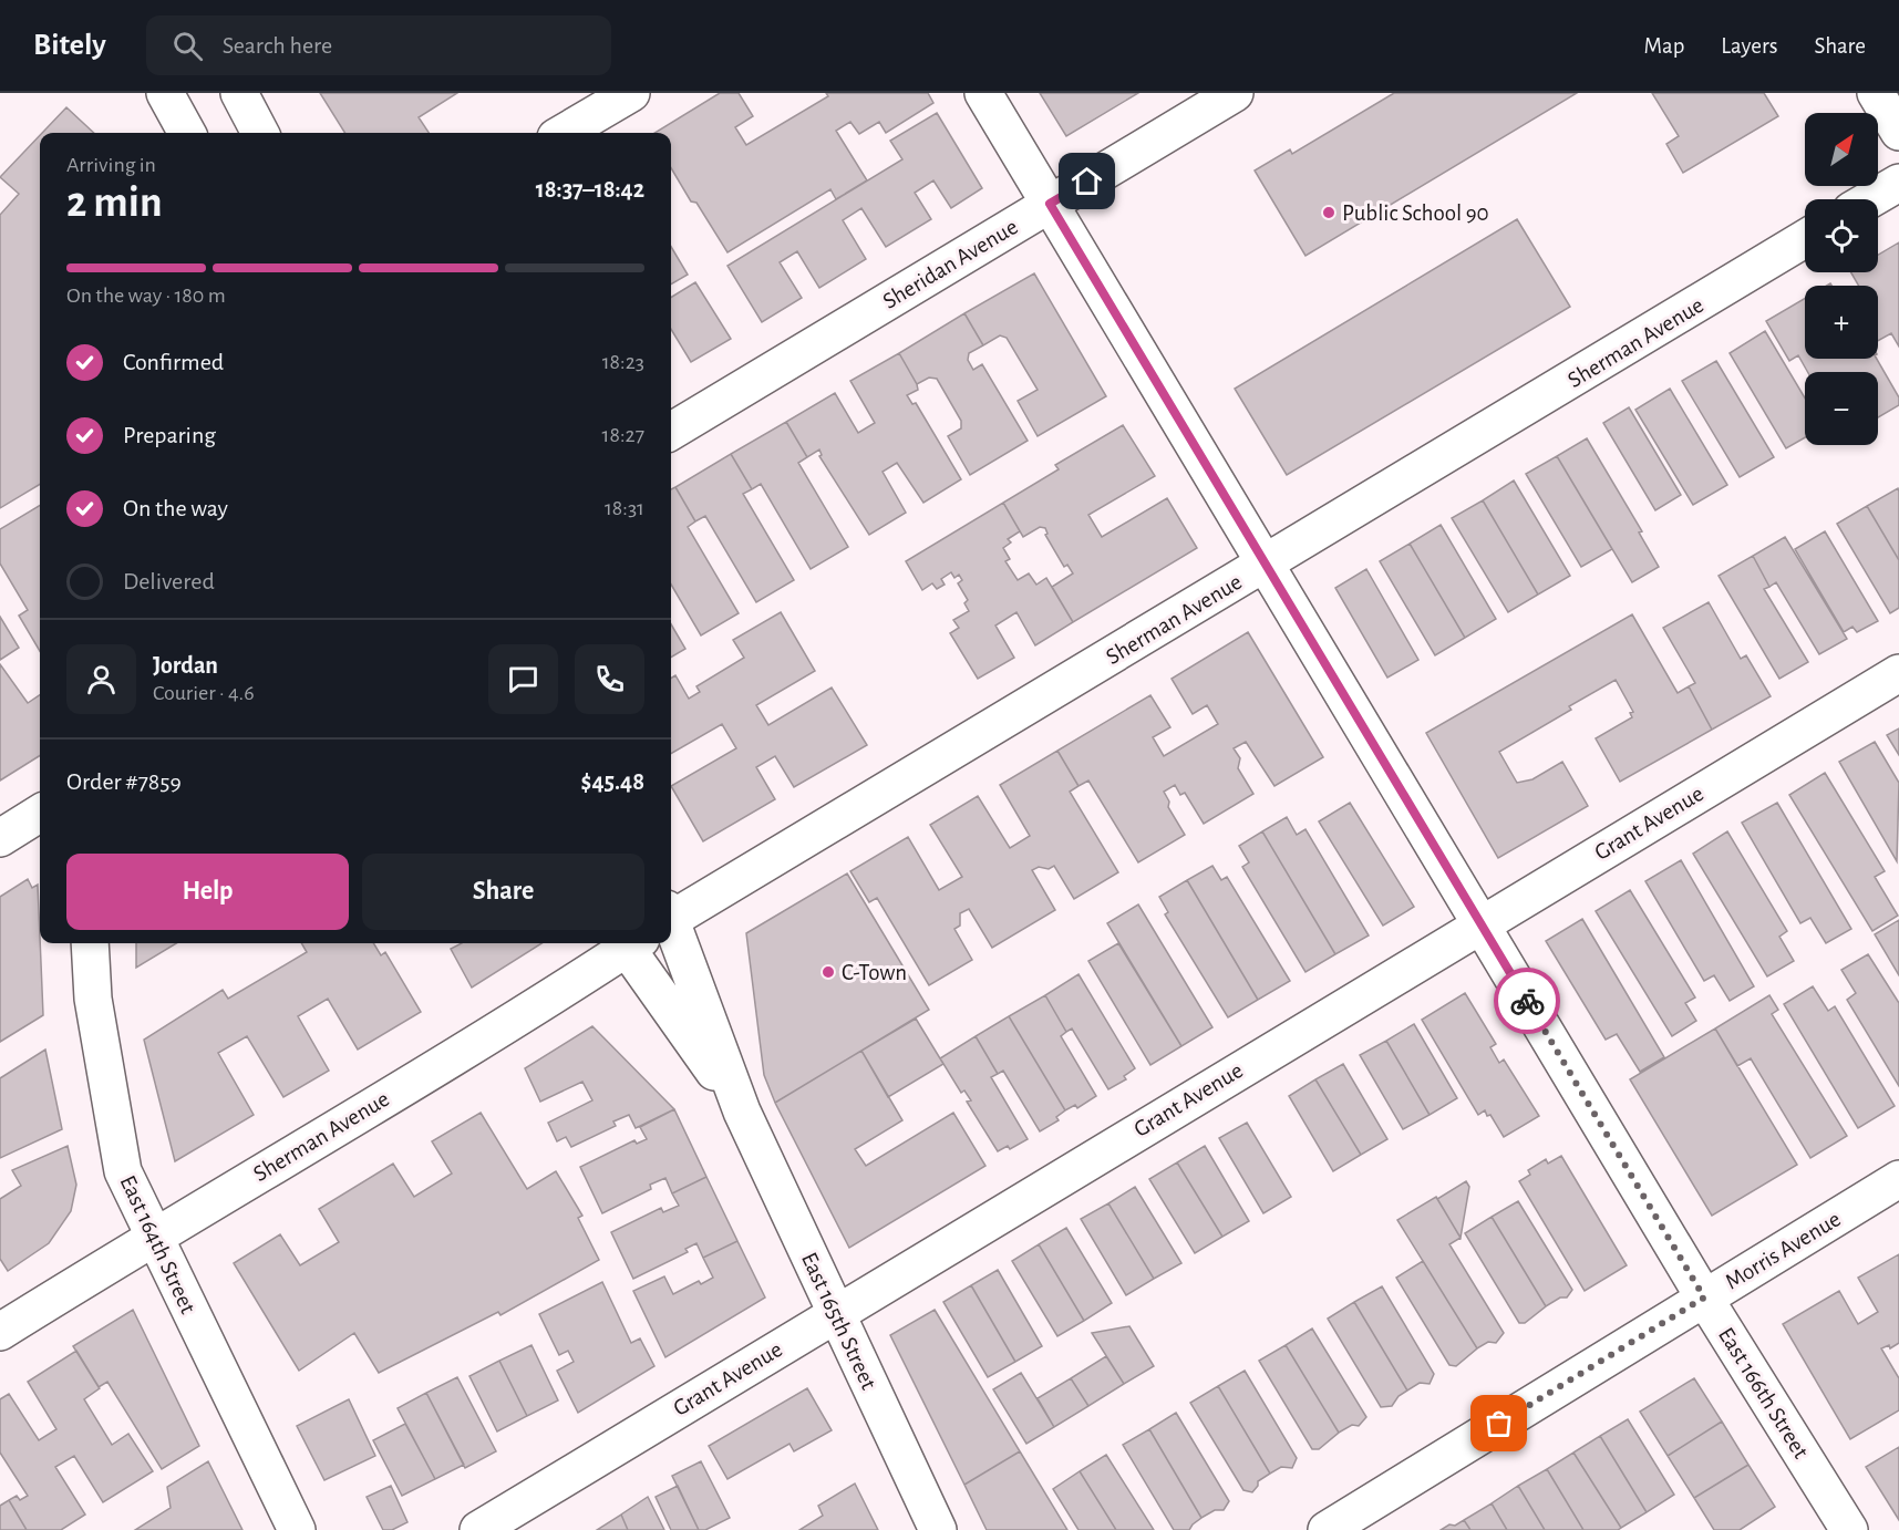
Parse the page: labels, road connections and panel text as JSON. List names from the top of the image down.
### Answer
{
  "streets": {
    "street": [
      "Sheridan Avenue",
      "Sherman Avenue",
      "Grant Avenue",
      "East 164th Street",
      "Morris Avenue",
      "East 165th Street",
      "East 166th Street"
    ]
  },
  "crossings": [
    ["Sheridan Avenue", "East 166th Street"],
    ["Sherman Avenue", "East 164th Street"],
    ["Sherman Avenue", "East 166th Street"],
    ["Grant Avenue", "East 165th Street"],
    ["Grant Avenue", "East 166th Street"],
    ["Morris Avenue", "East 166th Street"]
  ],
  "places": ["Public School 90", "C-Town"],
  "north": "top right",
  "page": {
    "header": "Bitely",
    "search": "Search here",
    "nav": ["Map", "Layers", "Share"],
    "map_buttons": ["+", "−"],
    "heading": ["2 min", "Arriving in", "18:37–18:42"],
    "panel": [
      "Jordan",
      "Courier · 4.6",
      "Order #7859",
      "$45.48"
    ],
    "bar": "On the way · 180 m",
    "list": [
      ["Confirmed", "18:23"],
      ["Preparing", "18:27"],
      ["On the way", "18:31"],
      "Delivered"
    ],
    "buttons": ["Help", "Share"]
  }
}
